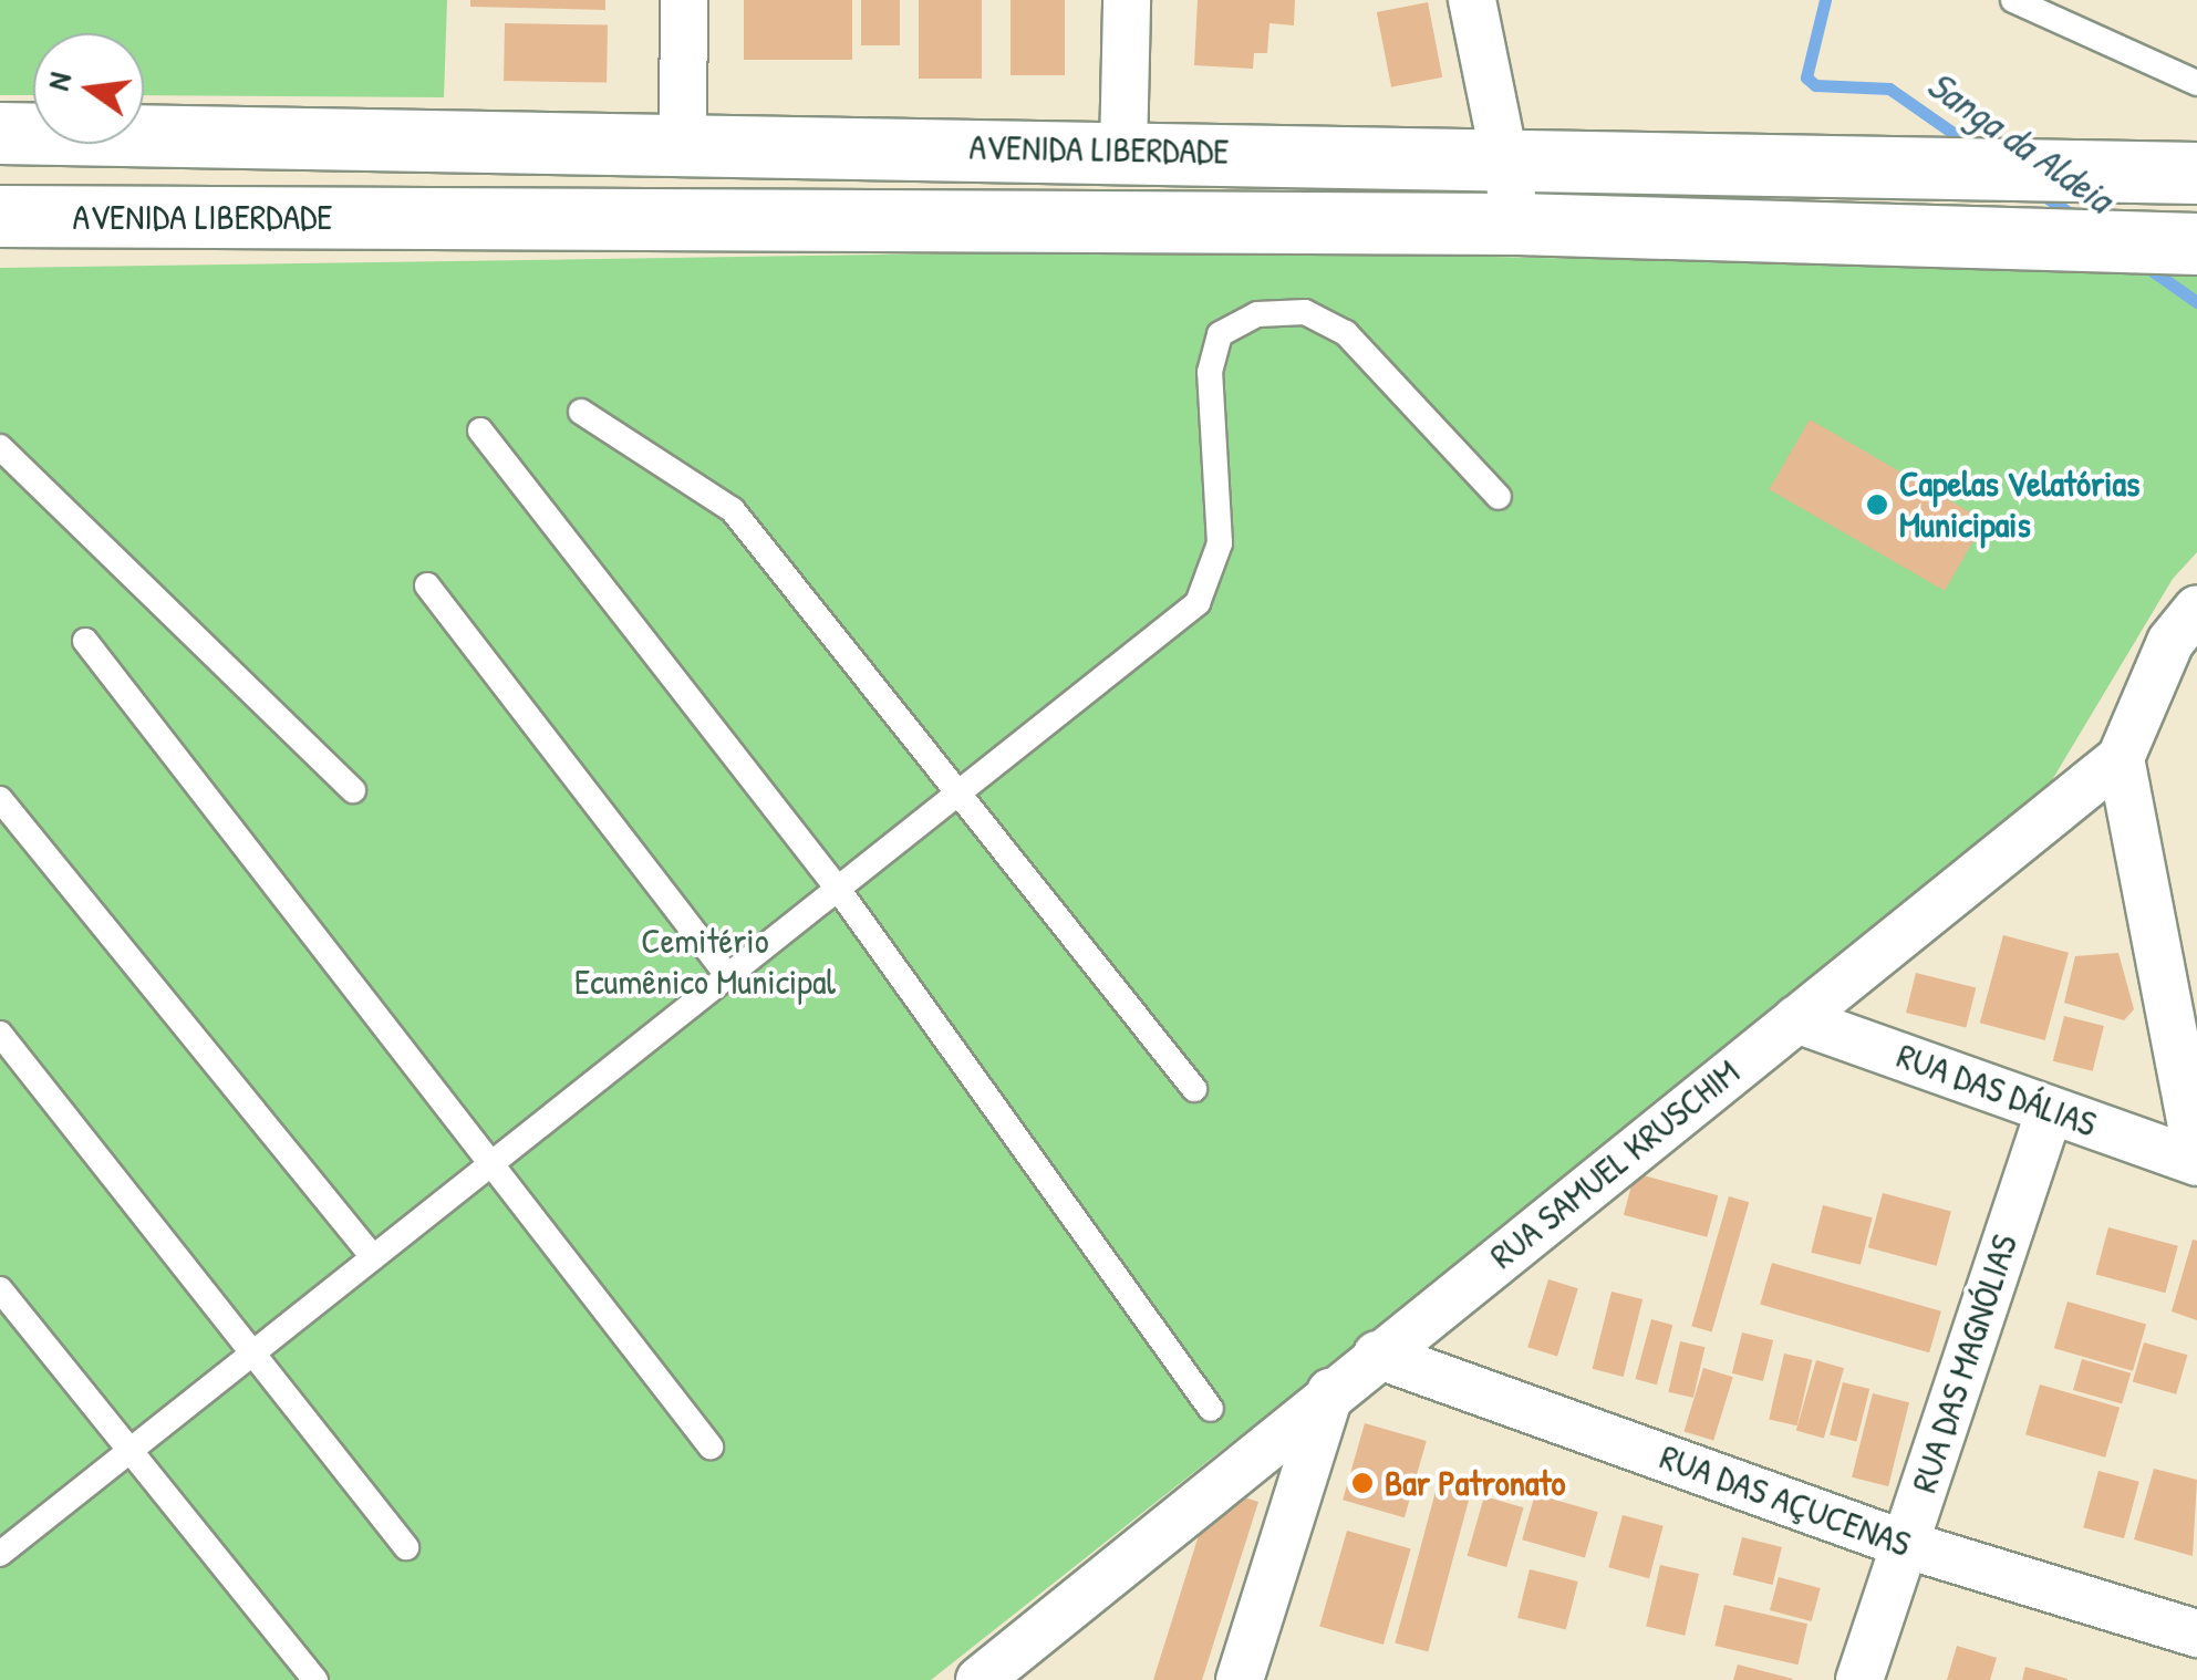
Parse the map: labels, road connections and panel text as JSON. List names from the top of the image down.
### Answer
{
  "streets": {
    "street": [
      "AVENIDA LIBERDADE",
      "RUA DAS DÁLIAS",
      "RUA SAMUEL KRUSCHIM",
      "RUA DAS MAGNÓLIAS",
      "RUA DAS AÇUCENAS"
    ]
  },
  "crossings": [
    ["RUA DAS DÁLIAS", "RUA SAMUEL KRUSCHIM"],
    ["RUA DAS DÁLIAS", "RUA DAS MAGNÓLIAS"],
    ["RUA SAMUEL KRUSCHIM", "RUA DAS AÇUCENAS"],
    ["RUA DAS MAGNÓLIAS", "RUA DAS AÇUCENAS"]
  ],
  "water": ["Sanga da Aldeia"],
  "parks": ["Cemitério Ecumênico Municipal"],
  "places": ["Capelas Velatórias Municipais", "Bar Patronato"],
  "north": "left"
}
